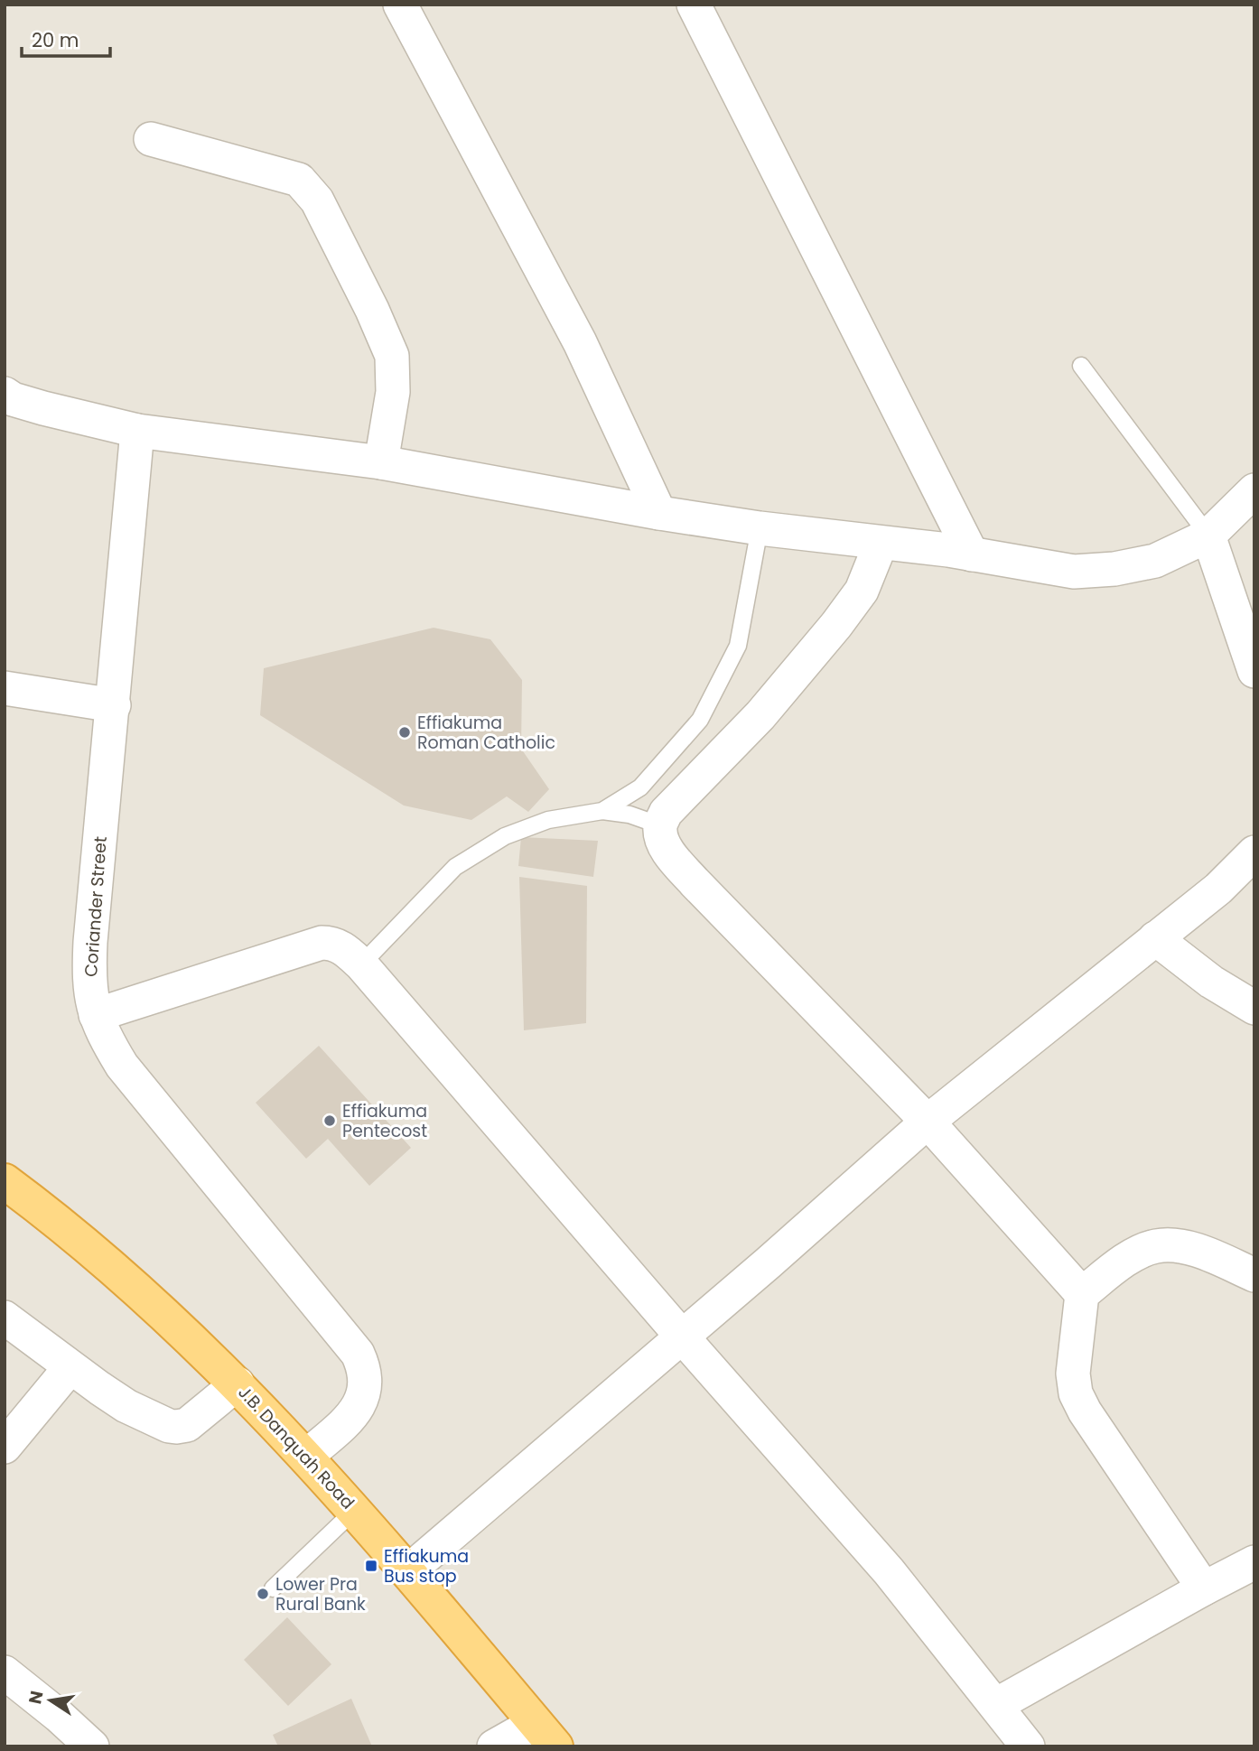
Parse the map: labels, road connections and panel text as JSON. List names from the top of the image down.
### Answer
{
  "streets": {
    "highway": ["J.B. Danquah Road"],
    "street": ["Coriander Street"]
  },
  "crossings": [
    ["Coriander Street", "J.B. Danquah Road"]
  ],
  "places": {
    "other": ["Effiakuma Roman Catholic", "Effiakuma Pentecost", "Lower Pra Rural Bank"],
    "transit": ["Effiakuma Bus stop"]
  },
  "scale_bar": "20 m",
  "north": "left"
}
